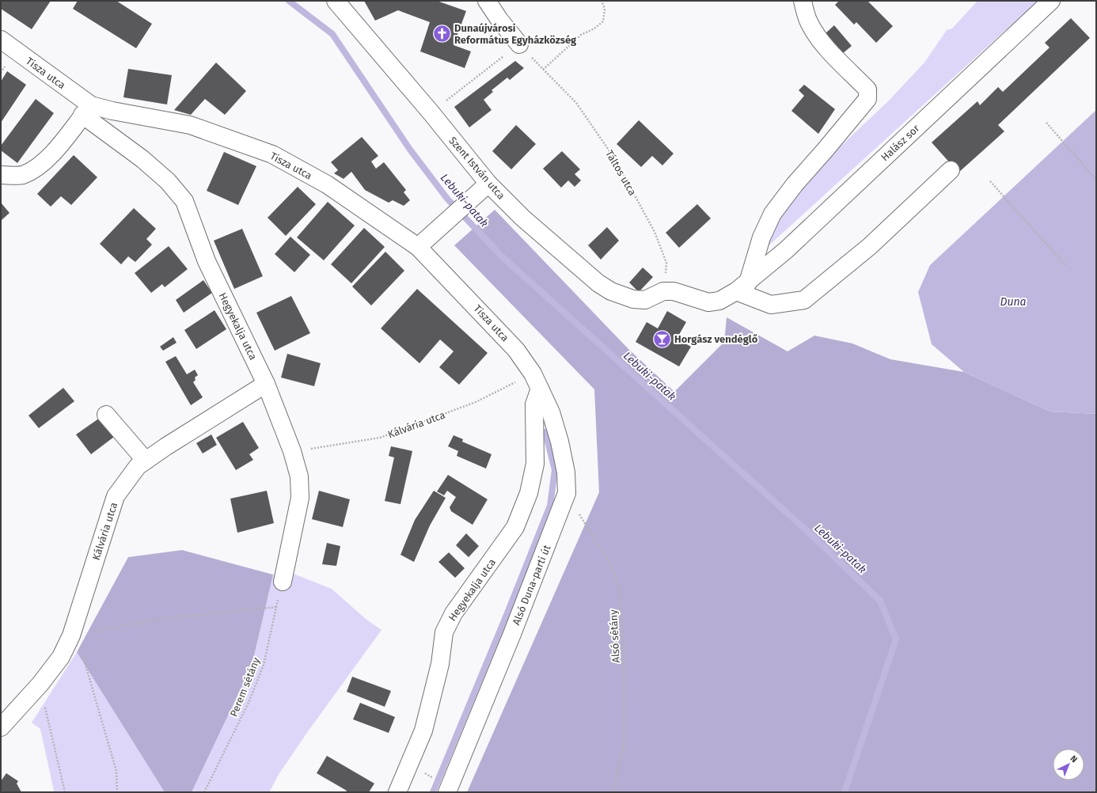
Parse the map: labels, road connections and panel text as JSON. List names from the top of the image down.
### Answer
{
  "streets": {
    "street": [
      "Tisza utca",
      "Halász sor",
      "Szent István utca",
      "Hegyekalja utca",
      "Kálvária utca",
      "Alsó Duna-parti út"
    ],
    "path": ["Táltos utca", "Alsó sétány", "Perem sétány"]
  },
  "crossings": [
    ["Tisza utca", "Hegyekalja utca"],
    ["Tisza utca", "Kálvária utca"],
    ["Tisza utca", "Alsó Duna-parti út"],
    ["Halász sor", "Szent István utca"],
    ["Halász sor", "Táltos utca"],
    ["Szent István utca", "Táltos utca"],
    ["Hegyekalja utca", "Kálvária utca"],
    ["Hegyekalja utca", "Alsó Duna-parti út"],
    ["Hegyekalja utca", "Perem sétány"],
    ["Kálvária utca", "Alsó Duna-parti út"],
    ["Alsó Duna-parti út", "Alsó sétány"]
  ],
  "water": ["Lebuki-patak", "Duna"],
  "places": {
    "church": ["Dunaújvárosi Református Egyházközség"],
    "bar": ["Horgász vendéglő"]
  },
  "north": "top right"
}
